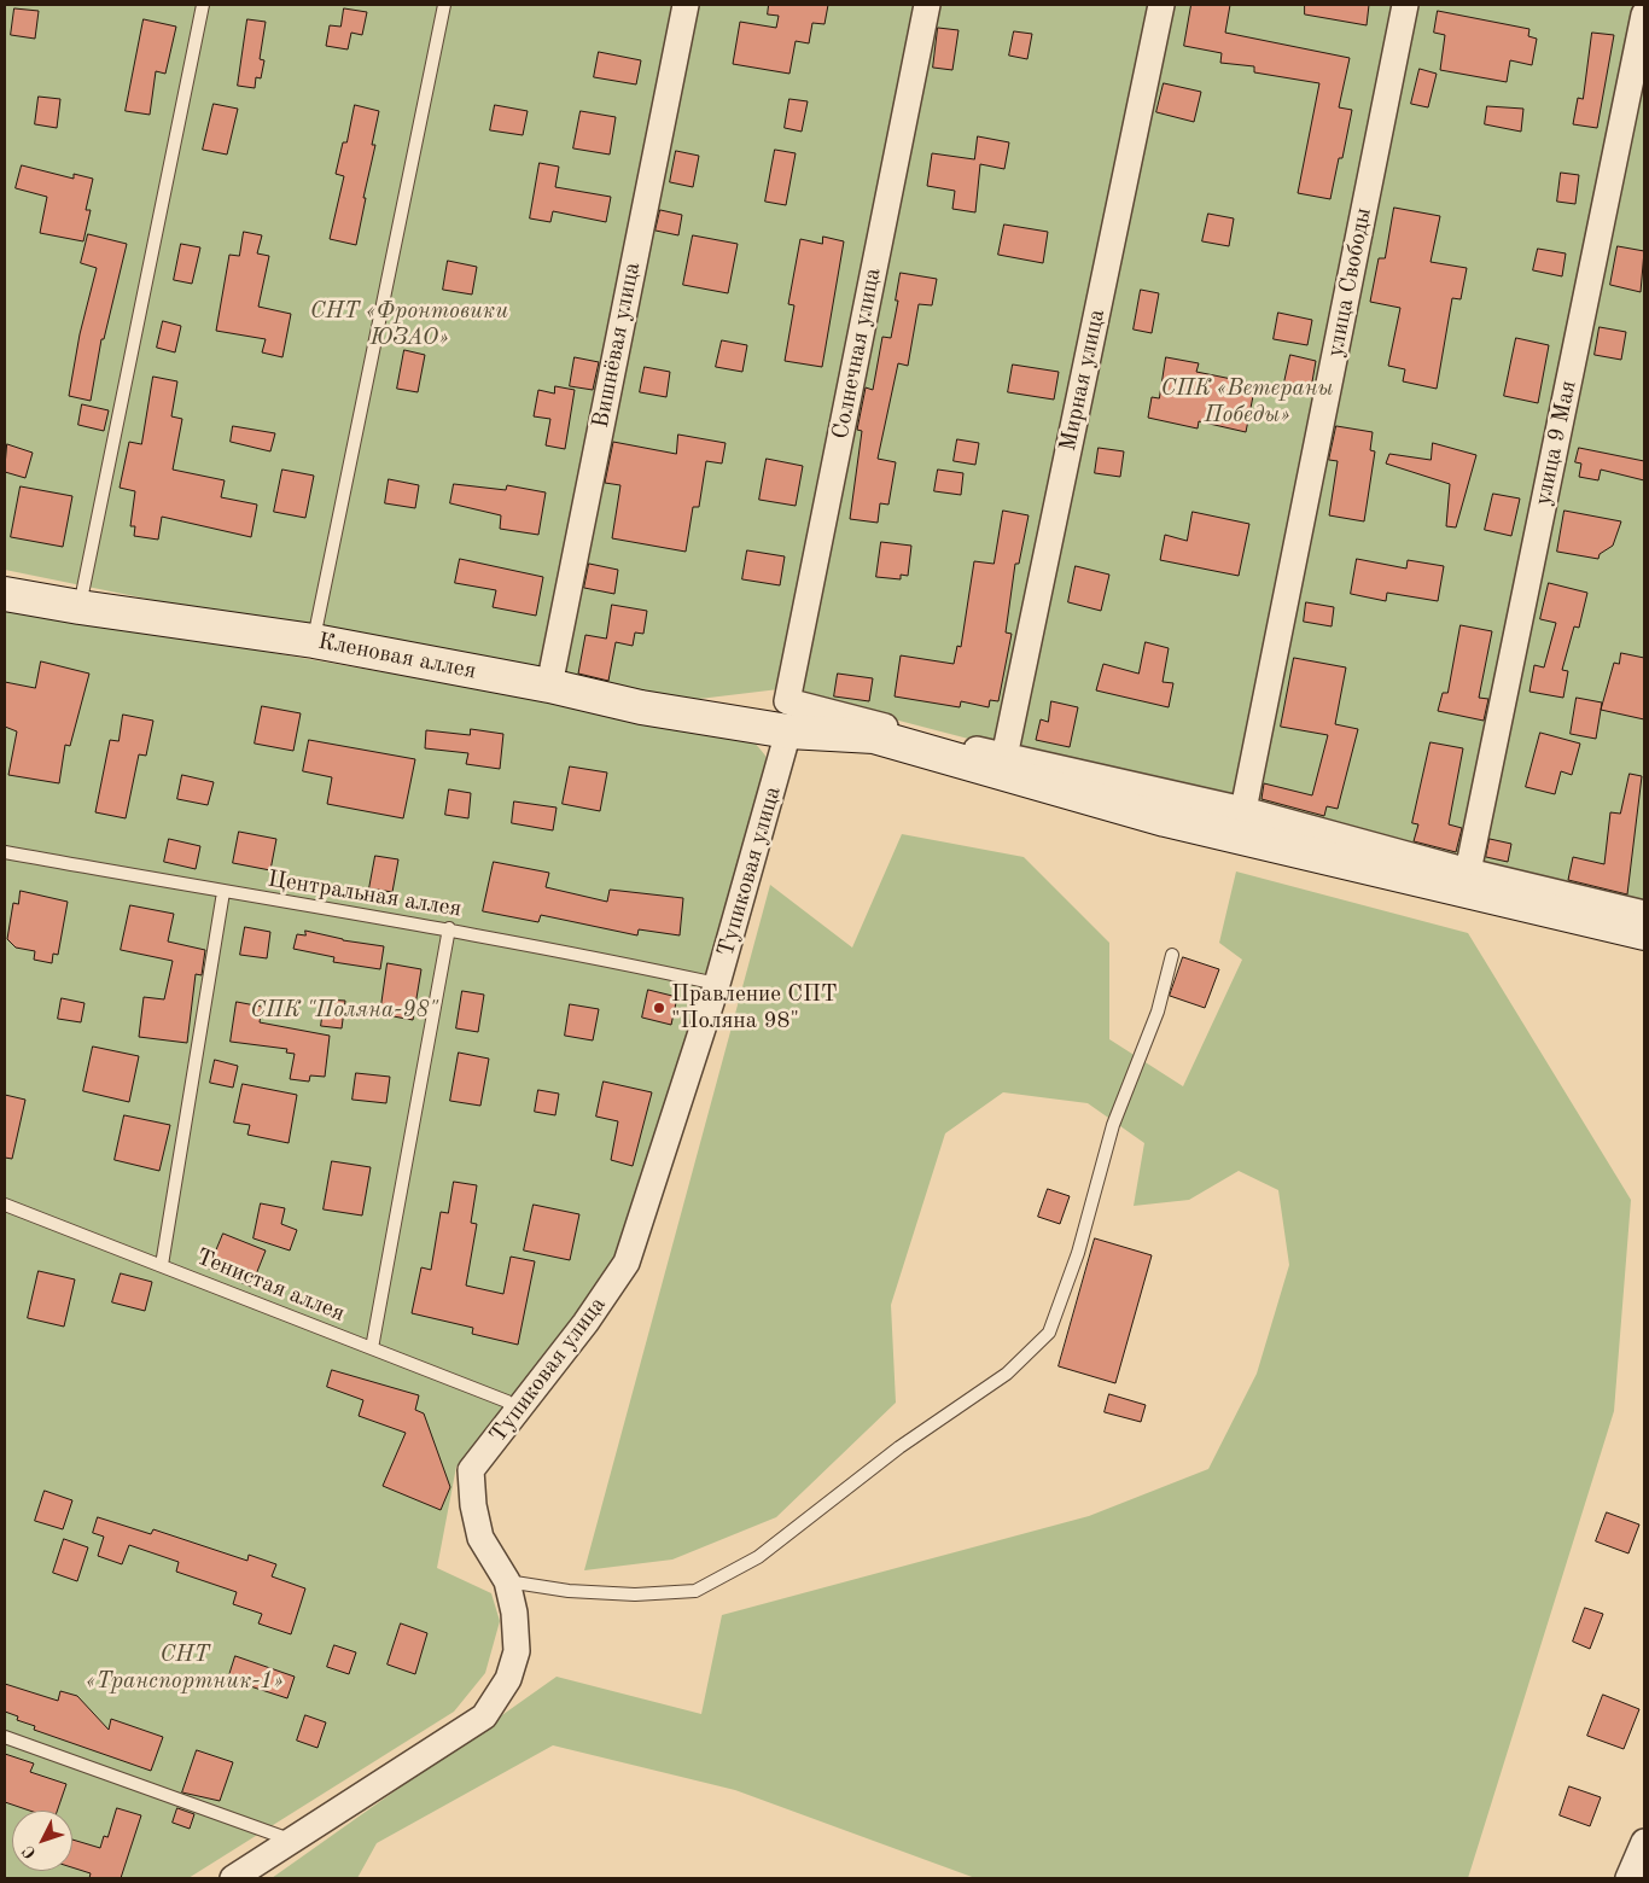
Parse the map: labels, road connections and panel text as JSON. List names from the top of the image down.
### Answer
{
  "streets": {
    "street": [
      "улица Свободы",
      "Вишнёвая улица",
      "Солнечная улица",
      "Мирная улица",
      "улица 9 Мая",
      "Кленовая аллея",
      "Тупиковая улица"
    ],
    "lane": ["Центральная аллея", "Тенистая аллея"]
  },
  "crossings": [
    ["Вишнёвая улица", "Кленовая аллея"],
    ["Солнечная улица", "Кленовая аллея"],
    ["Солнечная улица", "Тупиковая улица"],
    ["Кленовая аллея", "Тупиковая улица"],
    ["Тупиковая улица", "Центральная аллея"],
    ["Тупиковая улица", "Тенистая аллея"]
  ],
  "parks": [
    "СНТ «Фронтовики ЮЗАО»",
    "СПК «Ветераны Победы»",
    "СПК \"Поляна-98\"",
    "СНТ «Транспортник-1»"
  ],
  "places": ["Правление СПТ \"Поляна 98\""],
  "north": "bottom left"
}
